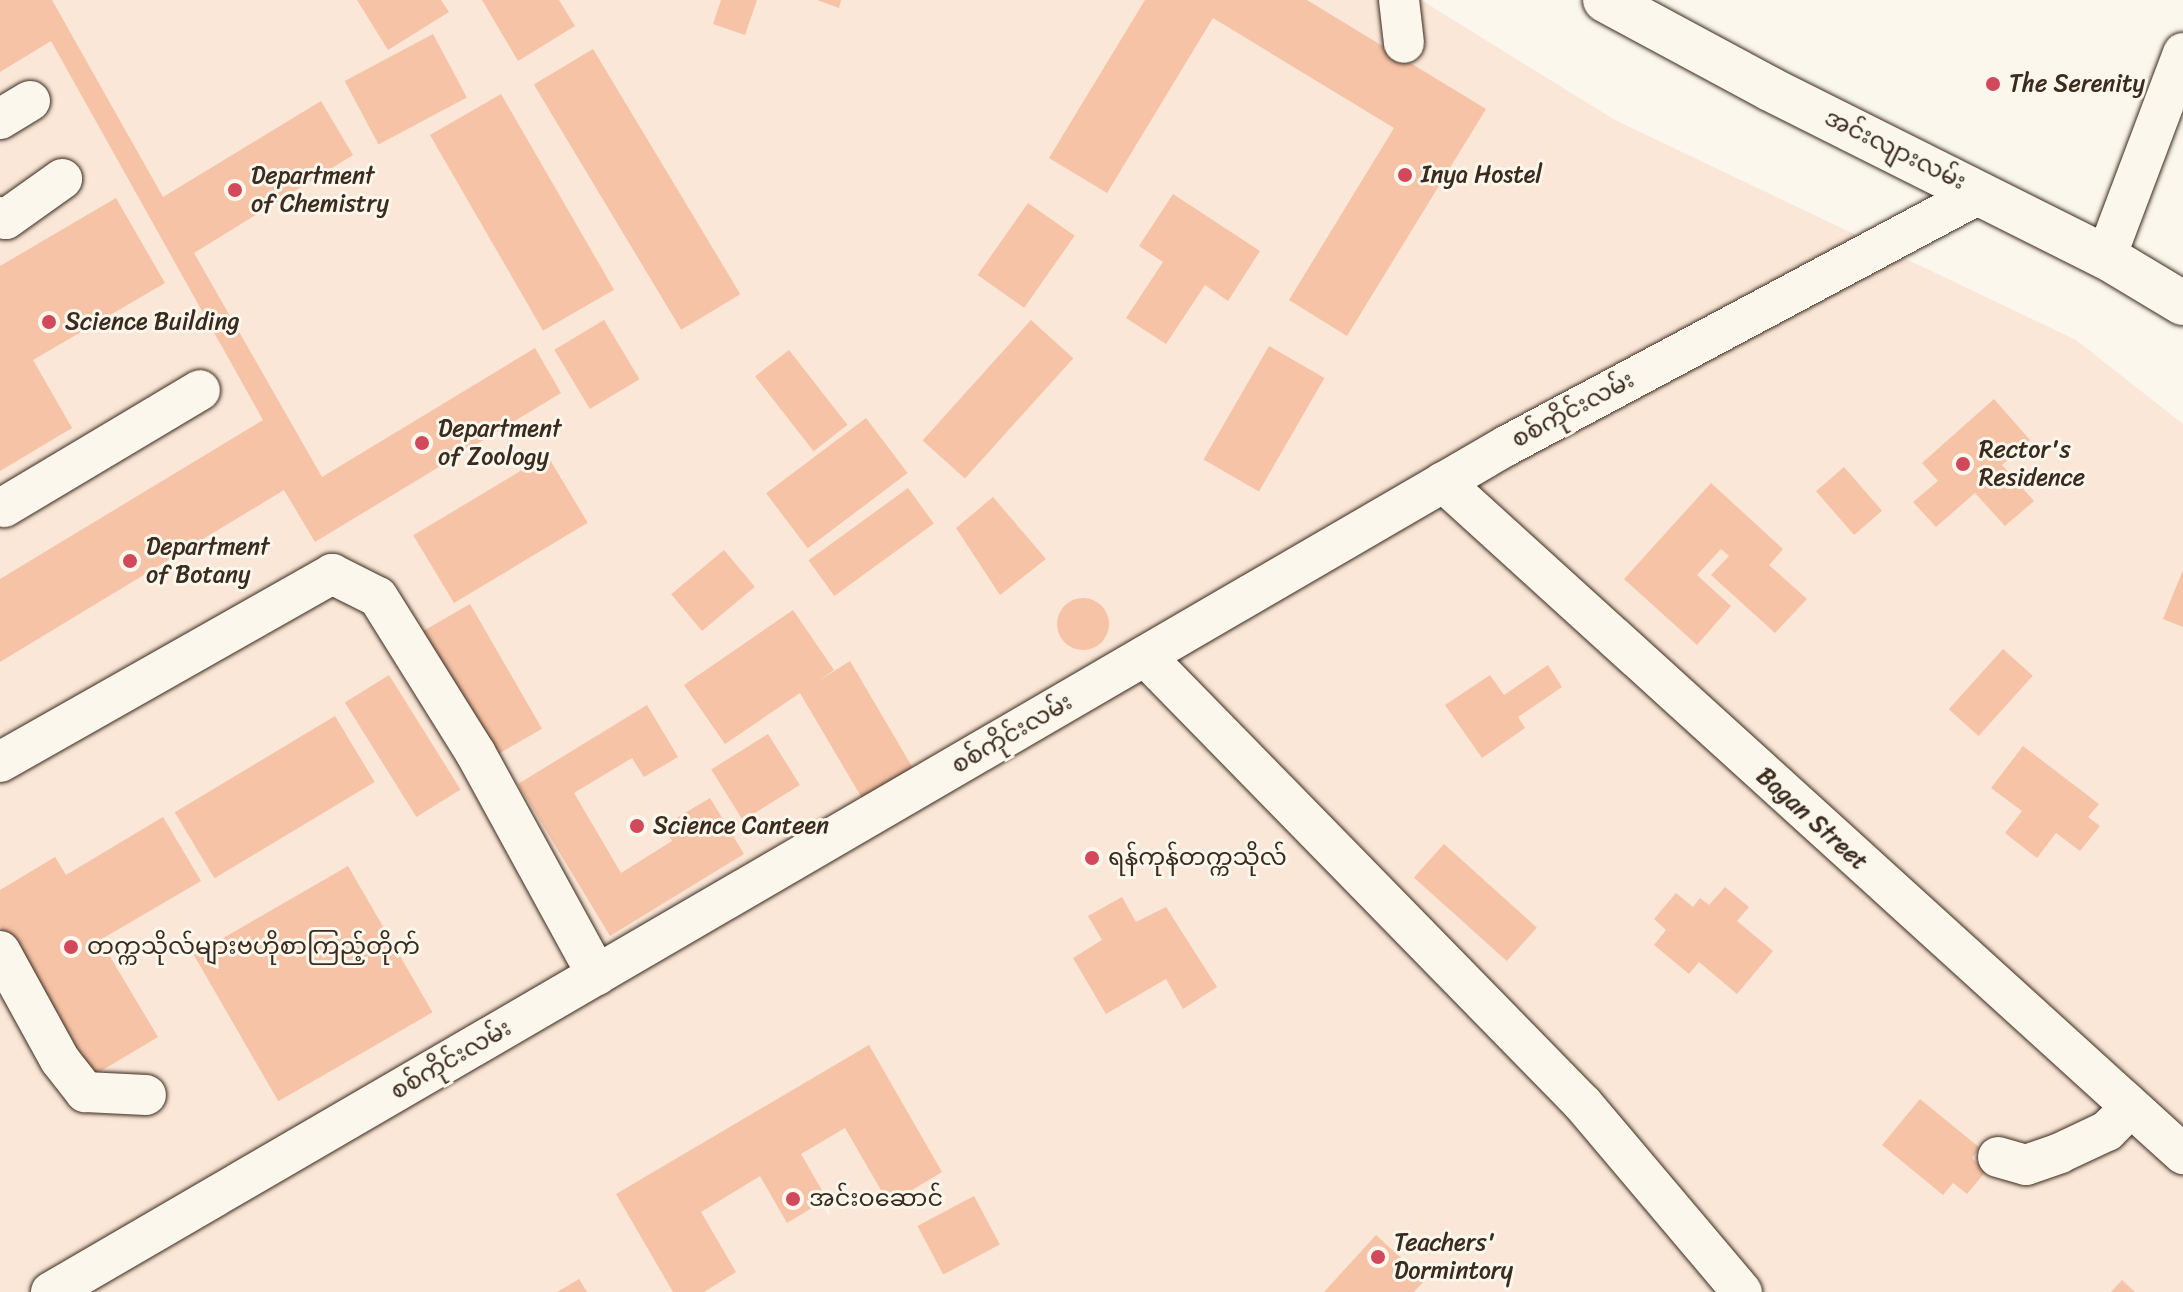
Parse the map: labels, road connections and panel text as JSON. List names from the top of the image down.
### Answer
{
  "streets": {
    "main road": ["အင်းလျားလမ်း"],
    "street": ["စစ်ကိုင်းလမ်း", "Bagan Street"]
  },
  "crossings": [
    ["အင်းလျားလမ်း", "စစ်ကိုင်းလမ်း"],
    ["စစ်ကိုင်းလမ်း", "Bagan Street"]
  ],
  "places": [
    "The Serenity",
    "Inya Hostel",
    "Department of Chemistry",
    "Science Building",
    "Department of Zoology",
    "Rector's Residence",
    "Department of Botany",
    "Science Canteen",
    "ရန်ကုန်တက္ကသိုလ်",
    "တက္ကသိုလ်များဗဟိုစာကြည့်တိုက်",
    "အင်းဝ‌ဆောင်",
    "Teachers' Dormintory"
  ]
}
